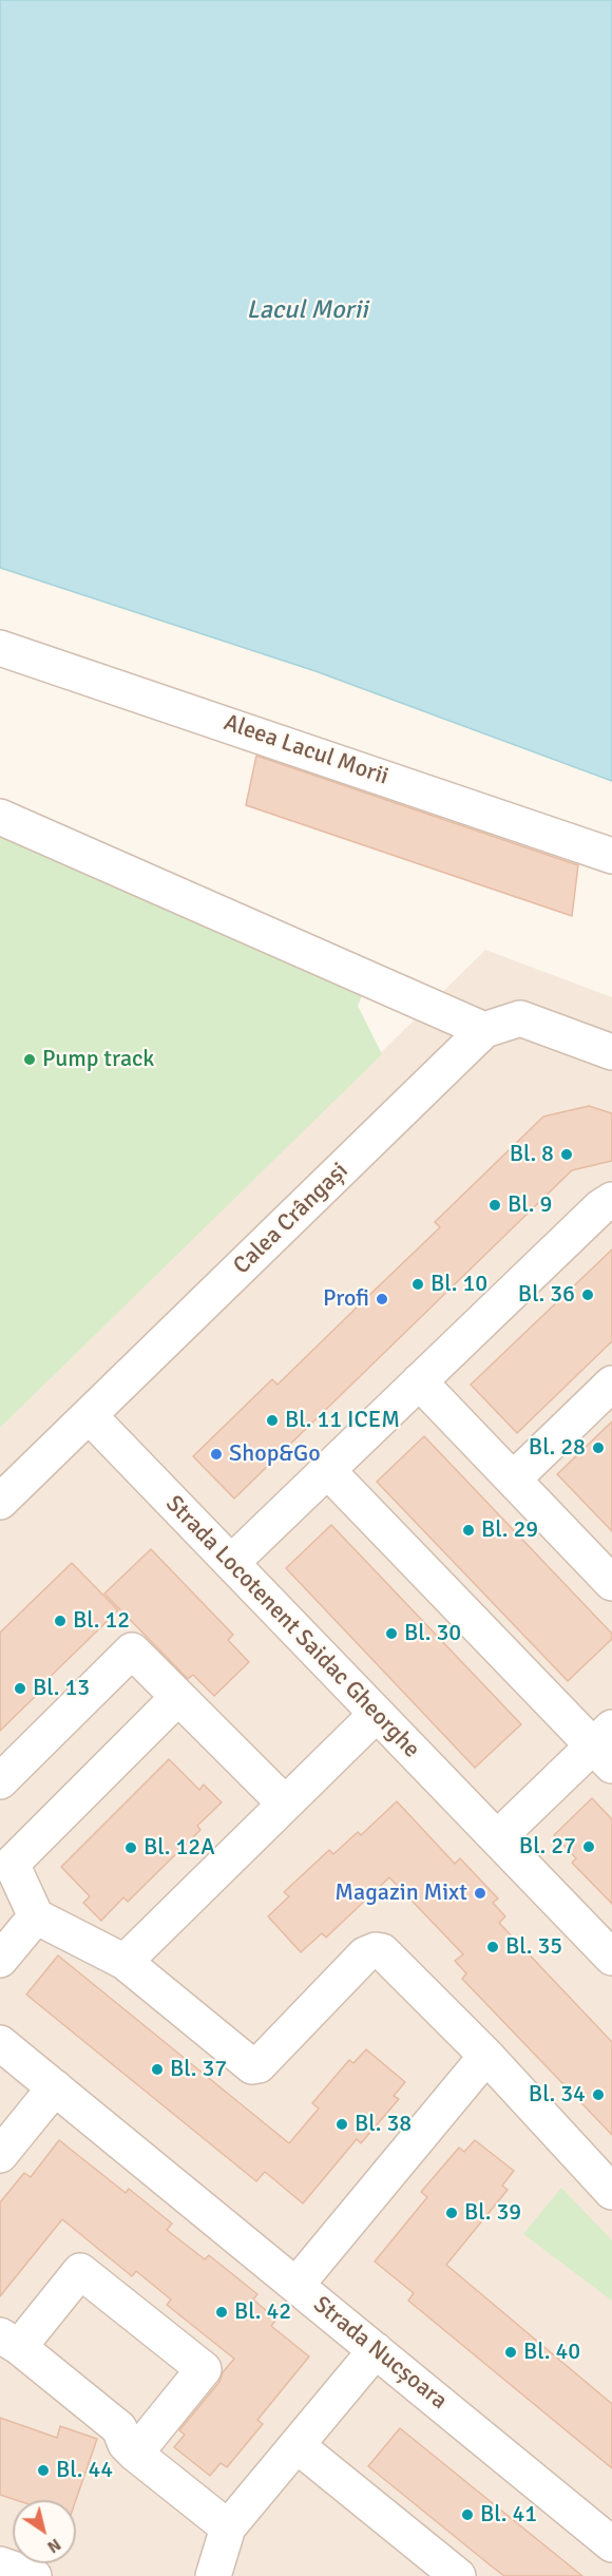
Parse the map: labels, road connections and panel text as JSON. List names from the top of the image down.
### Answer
{
  "streets": {
    "street": [
      "Aleea Lacul Morii",
      "Calea Crângași",
      "Strada Locotenent Saidac Gheorghe",
      "Strada Nucșoara"
    ]
  },
  "crossings": [
    ["Calea Crângași", "Strada Locotenent Saidac Gheorghe"]
  ],
  "water": ["Lacul Morii"],
  "places": [
    "Pump track",
    "Bl. 8",
    "Bl. 9",
    "Bl. 10",
    "Bl. 36",
    "Profi",
    "Bl. 11 ICEM",
    "Bl. 28",
    "Shop&Go",
    "Bl. 29",
    "Bl. 12",
    "Bl. 30",
    "Bl. 13",
    "Bl. 27",
    "Bl. 12A",
    "Magazin Mixt",
    "Bl. 35",
    "Bl. 37",
    "Bl. 34",
    "Bl. 38",
    "Bl. 39",
    "Bl. 42",
    "Bl. 40",
    "Bl. 44",
    "Bl. 41"
  ],
  "north": "bottom right"
}
